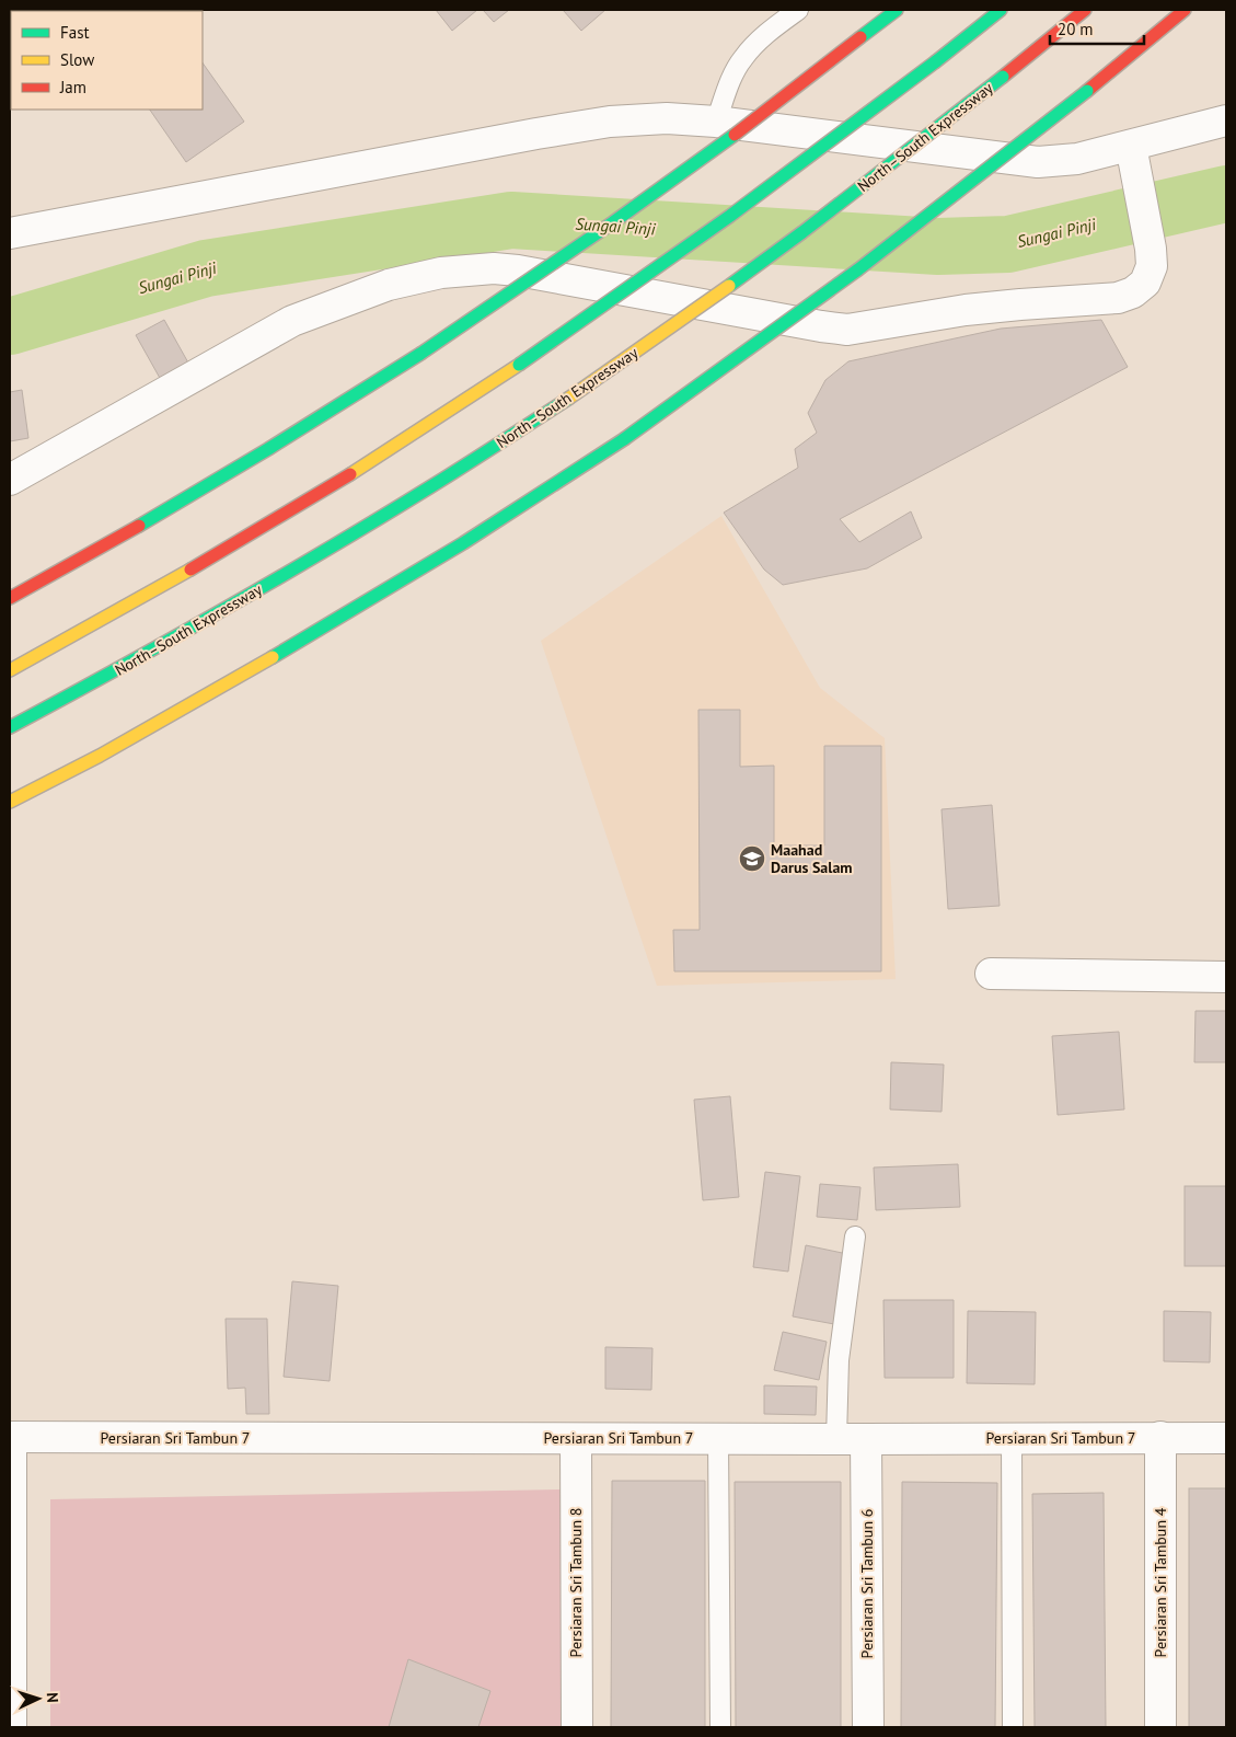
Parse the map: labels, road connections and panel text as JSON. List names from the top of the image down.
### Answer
{
  "streets": {
    "main road": ["North–South Expressway"],
    "street": [
      "Persiaran Sri Tambun 7",
      "Persiaran Sri Tambun 8",
      "Persiaran Sri Tambun 4",
      "Persiaran Sri Tambun 6"
    ]
  },
  "crossings": [
    ["Persiaran Sri Tambun 7", "Persiaran Sri Tambun 8"],
    ["Persiaran Sri Tambun 7", "Persiaran Sri Tambun 4"],
    ["Persiaran Sri Tambun 7", "Persiaran Sri Tambun 6"]
  ],
  "water": ["Sungai Pinji"],
  "places": {
    "school or university": ["Maahad Darus Salam"]
  },
  "legend": ["Fast", "Slow", "Jam"],
  "scale_bar": "20 m",
  "north": "right"
}
